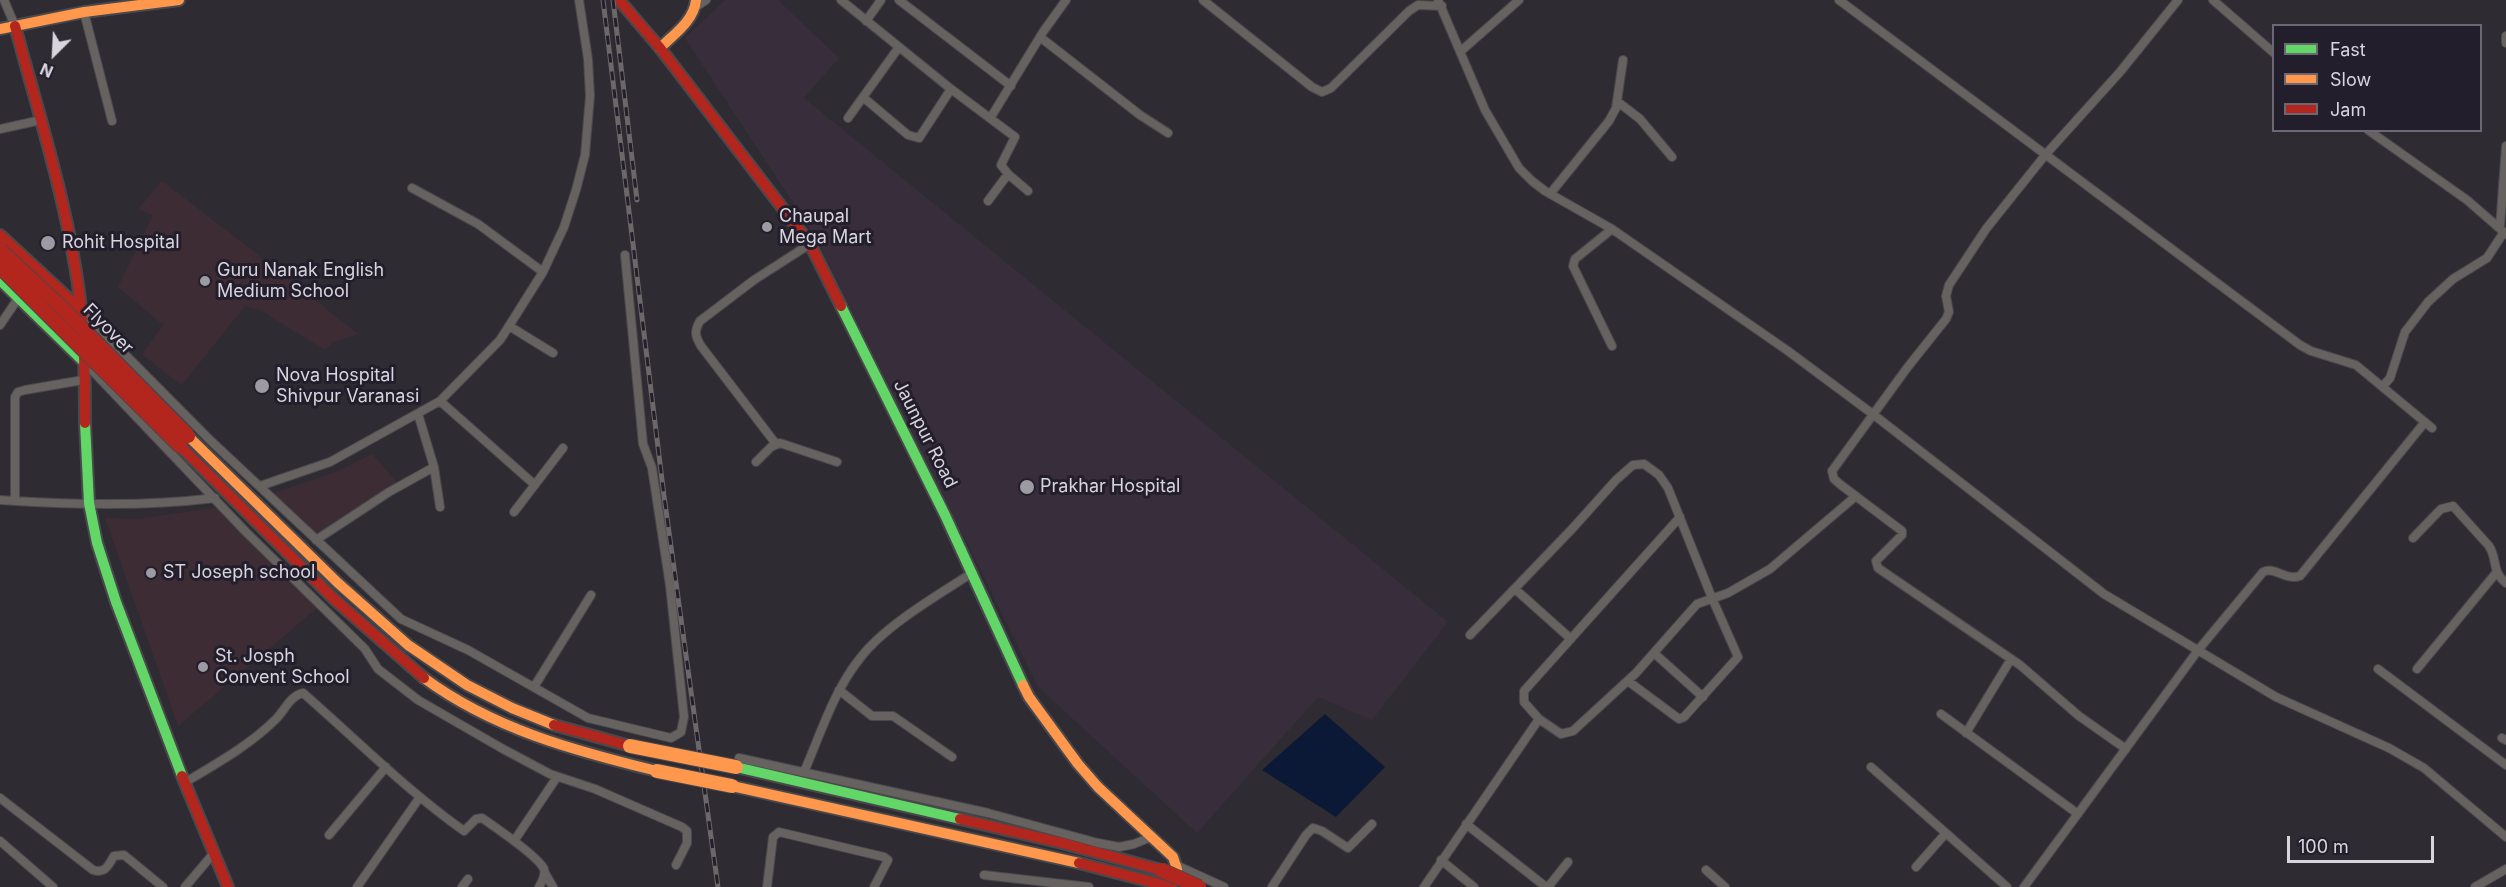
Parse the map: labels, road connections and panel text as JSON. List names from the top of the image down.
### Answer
{
  "streets": {
    "main road": ["Flyover", "Jaunpur Road"]
  },
  "places": [
    "Chaupal Mega Mart",
    "Rohit Hospital",
    "Guru Nanak English Medium School",
    "Nova Hospital Shivpur Varanasi",
    "Prakhar Hospital",
    "ST Joseph school",
    "St. Josph Convent School"
  ],
  "legend": ["Fast", "Slow", "Jam"],
  "scale_bar": "100 m",
  "north": "bottom left"
}
